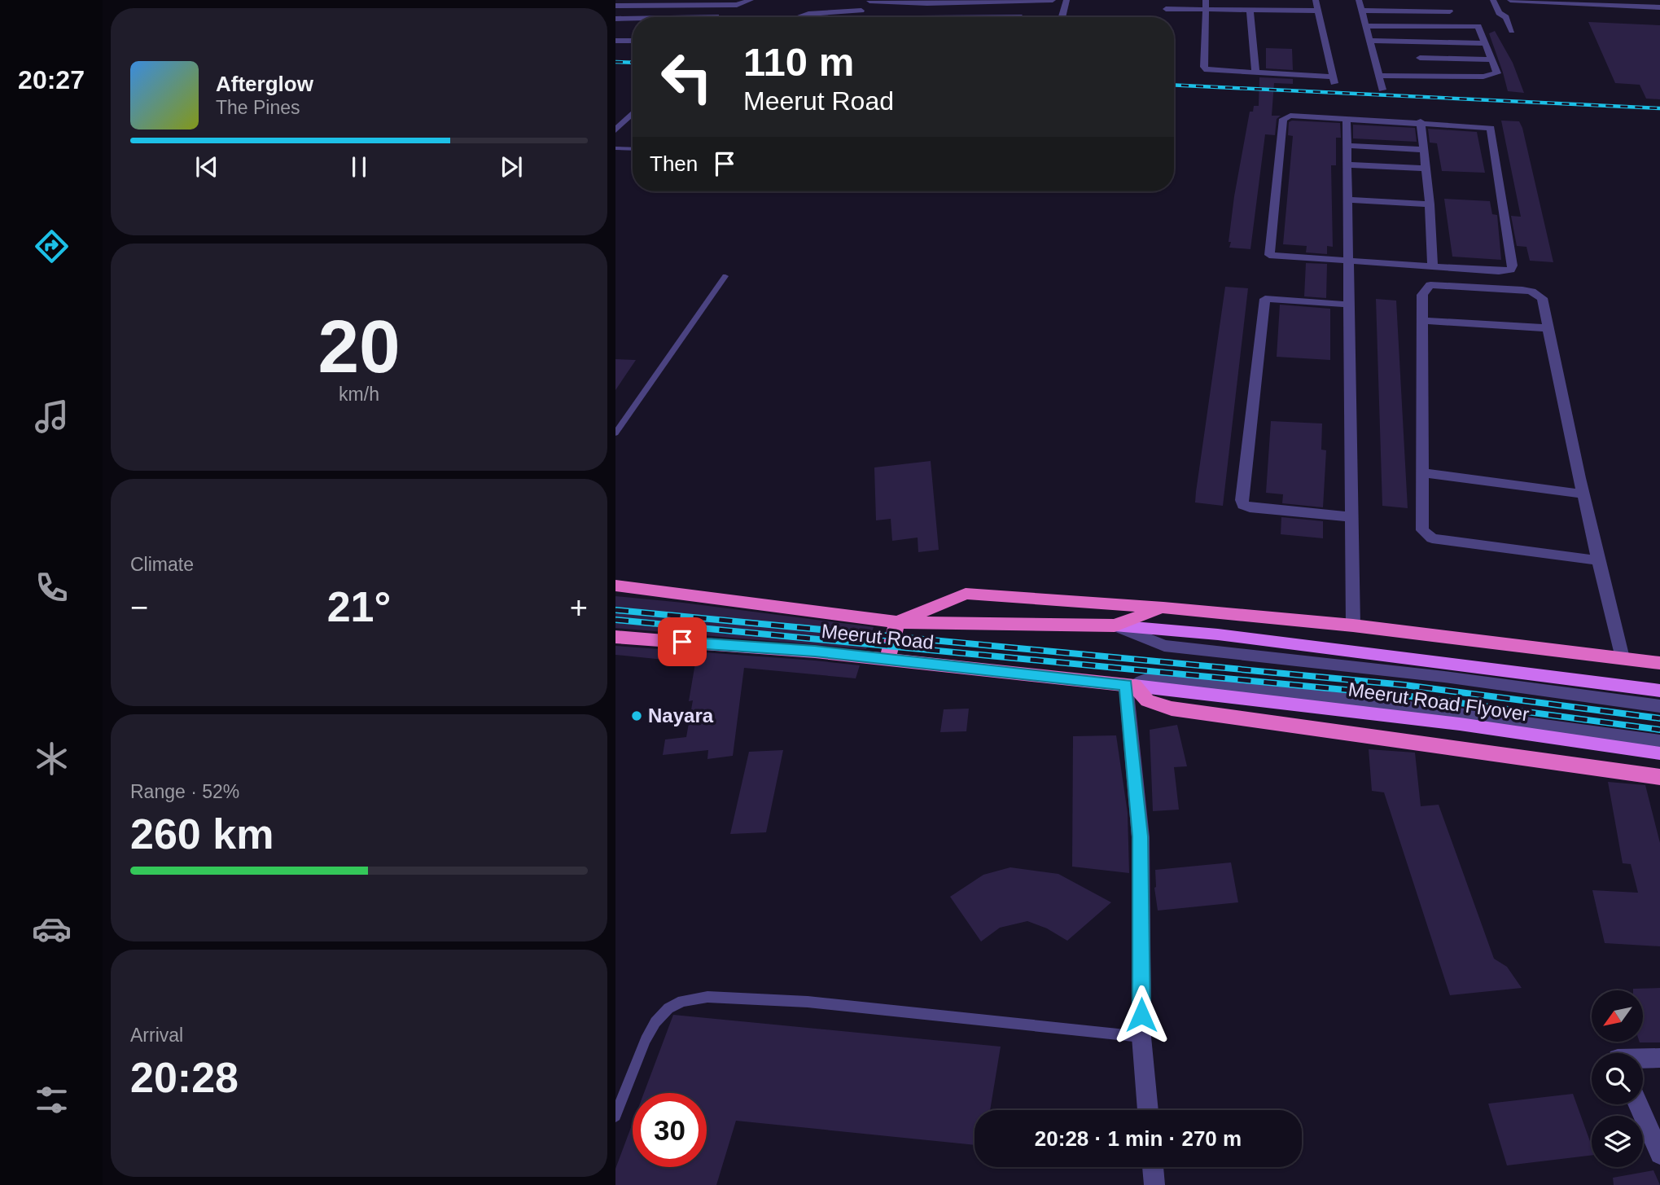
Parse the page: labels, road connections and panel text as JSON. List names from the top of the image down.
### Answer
{
  "streets": {
    "highway": ["Meerut Road"],
    "main road": ["Meerut Road Flyover"]
  },
  "crossings": [
    ["Meerut Road", "Meerut Road Flyover"]
  ],
  "places": ["Nayara"],
  "north": "bottom left",
  "page": {
    "tabs": "20:27",
    "turn": ["110 m", "Meerut Road"],
    "song": ["Afterglow", "The Pines"],
    "then": "Then",
    "tile": [
      ["20", "km/h"],
      "Climate",
      ["Range · 52%", "260 km"],
      ["Arrival", "20:28"]
    ],
    "heat": ["−", "21°", "+"],
    "limit": "30",
    "trip": "20:28 · 1 min · 270 m"
  }
}
